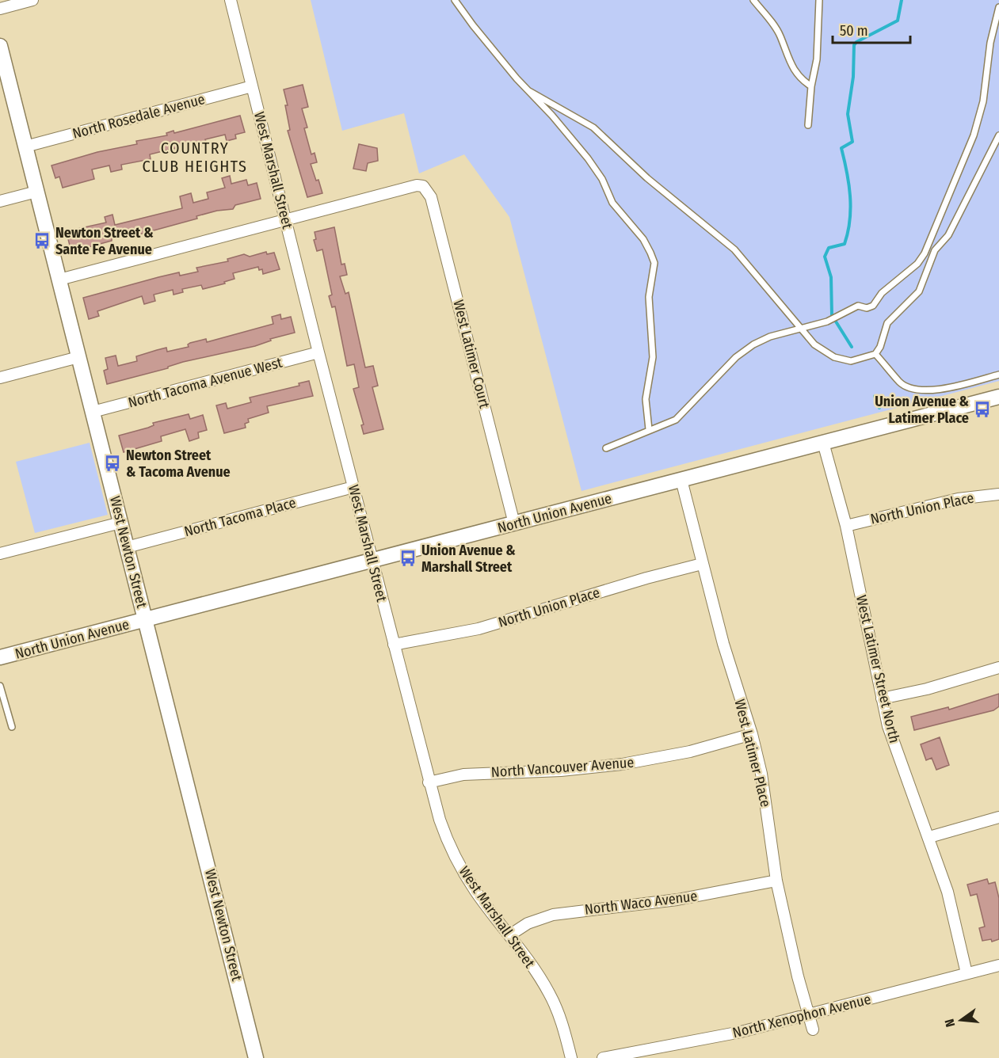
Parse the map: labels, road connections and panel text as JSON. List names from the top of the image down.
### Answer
{
  "streets": {
    "street": [
      "North Rosedale Avenue",
      "West Marshall Street",
      "West Latimer Court",
      "North Tacoma Avenue West",
      "North Union Place",
      "North Union Avenue",
      "North Tacoma Place",
      "West Newton Street",
      "West Latimer Street North",
      "West Latimer Place",
      "North Vancouver Avenue",
      "North Waco Avenue",
      "North Xenophon Avenue"
    ]
  },
  "crossings": [
    ["North Rosedale Avenue", "West Marshall Street"],
    ["North Rosedale Avenue", "West Newton Street"],
    ["West Marshall Street", "West Latimer Court"],
    ["West Marshall Street", "North Tacoma Avenue West"],
    ["West Marshall Street", "North Union Place"],
    ["West Marshall Street", "North Union Avenue"],
    ["West Marshall Street", "North Tacoma Place"],
    ["West Marshall Street", "North Vancouver Avenue"],
    ["West Marshall Street", "North Waco Avenue"],
    ["West Latimer Court", "North Union Avenue"],
    ["North Tacoma Avenue West", "West Newton Street"],
    ["North Union Place", "West Latimer Street North"],
    ["North Union Place", "West Latimer Place"],
    ["North Union Avenue", "West Newton Street"],
    ["North Union Avenue", "West Latimer Street North"],
    ["North Union Avenue", "West Latimer Place"],
    ["North Tacoma Place", "West Newton Street"],
    ["West Latimer Street North", "North Xenophon Avenue"],
    ["West Latimer Place", "North Vancouver Avenue"],
    ["West Latimer Place", "North Waco Avenue"],
    ["West Latimer Place", "North Xenophon Avenue"]
  ],
  "districts": ["COUNTRY CLUB HEIGHTS"],
  "places": {
    "bus stop": [
      "Newton Street & Sante Fe Avenue",
      "Union Avenue & Latimer Place",
      "Newton Street & Tacoma Avenue",
      "Union Avenue & Marshall Street"
    ]
  },
  "scale_bar": "50 m",
  "north": "left"
}
